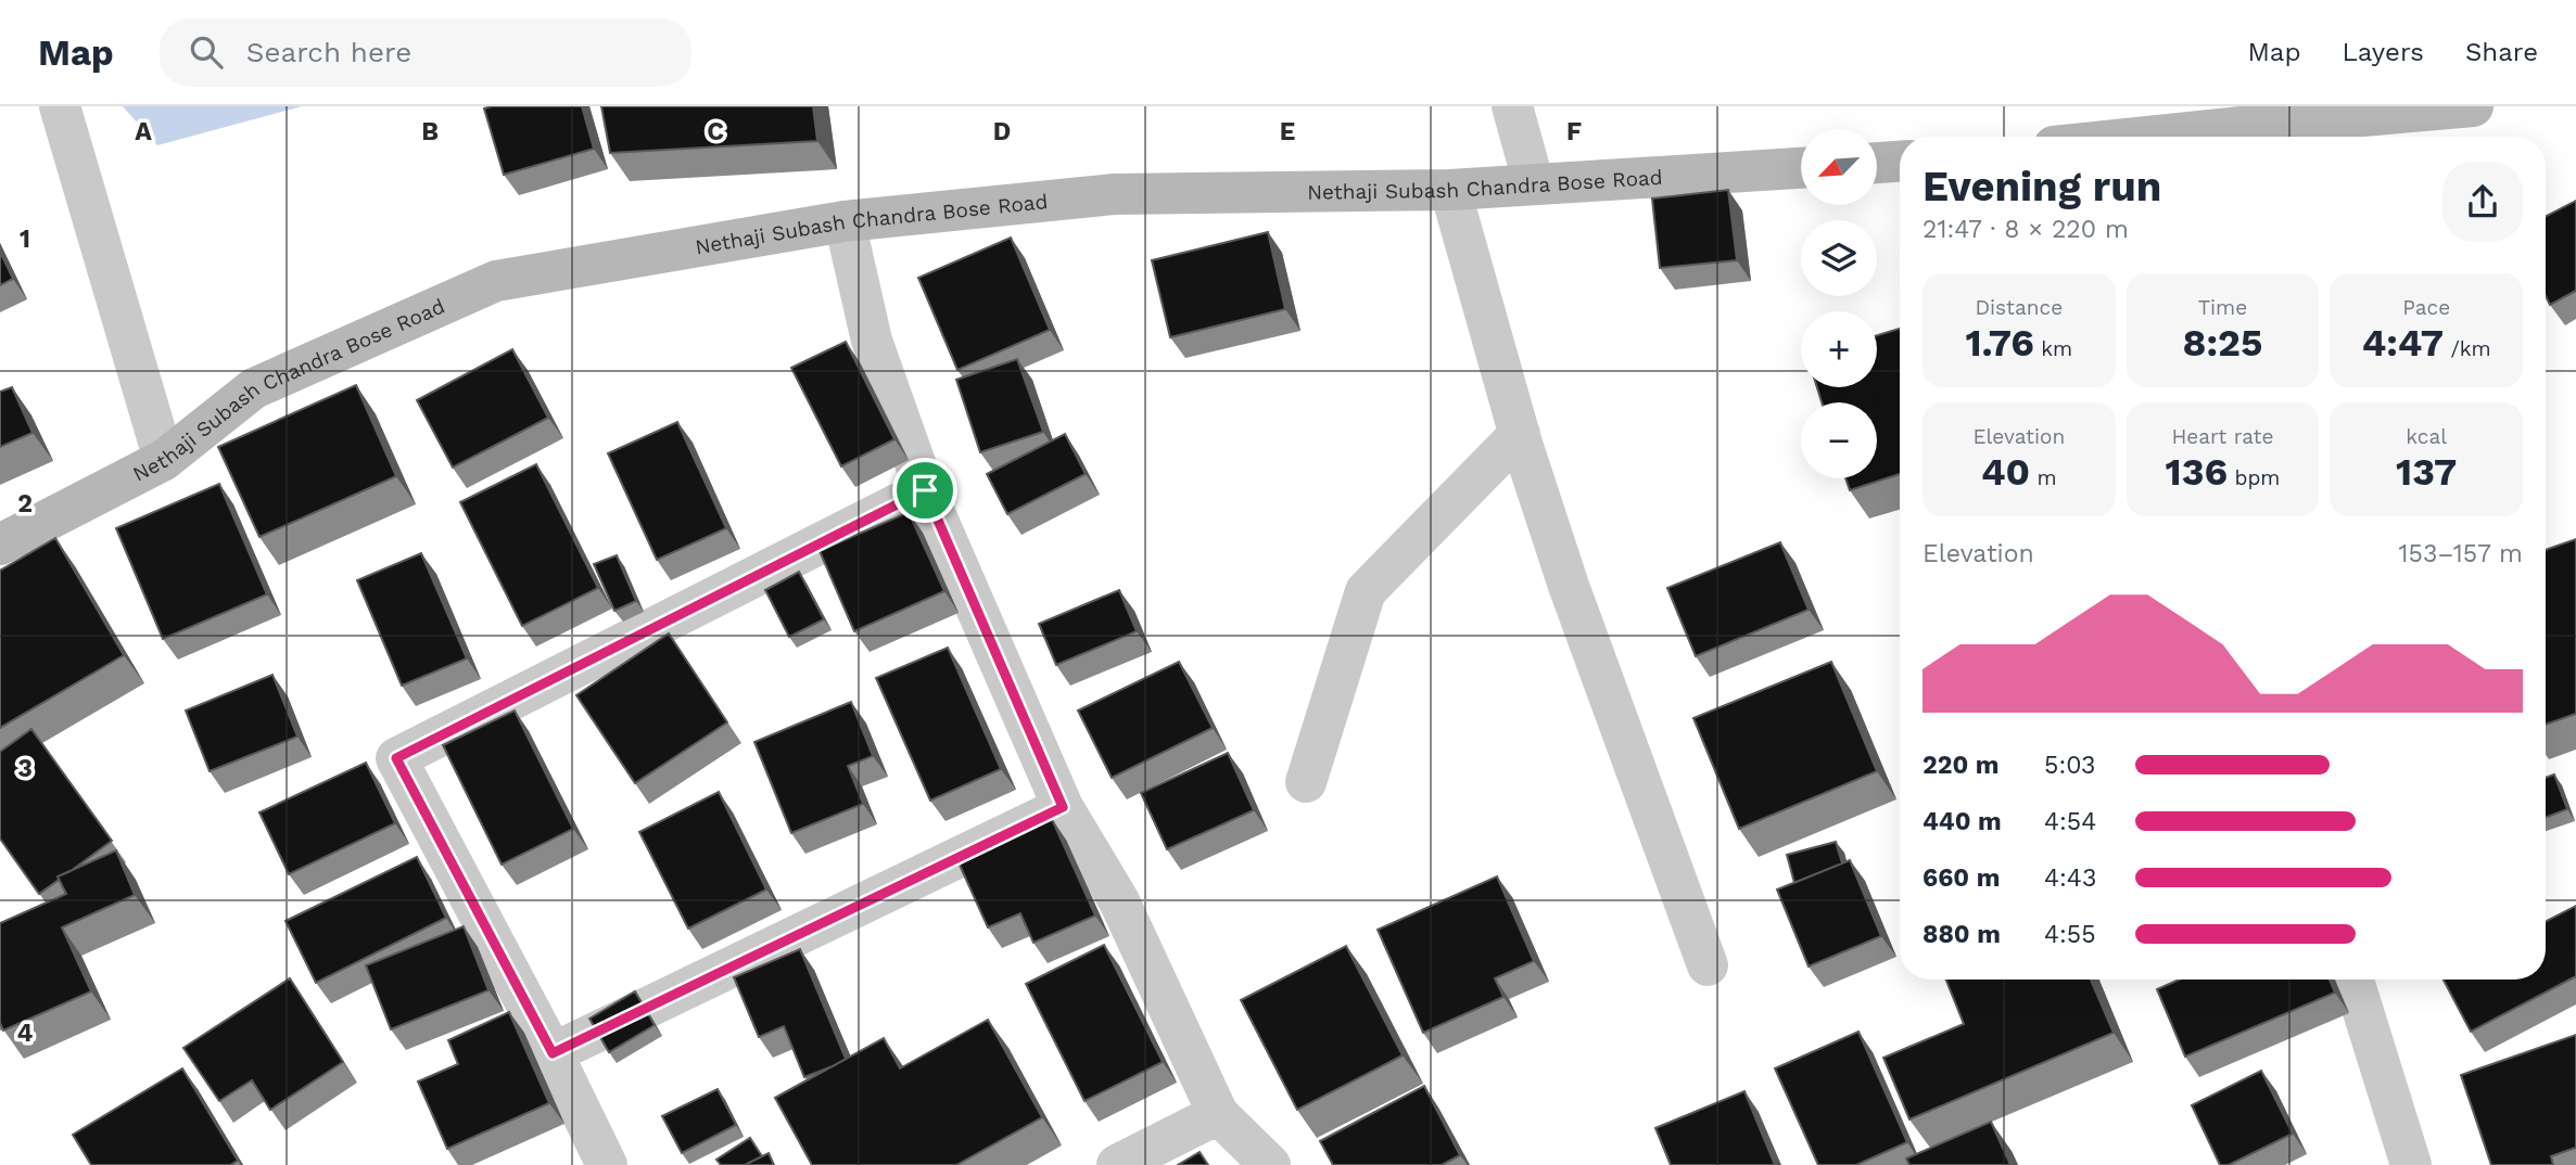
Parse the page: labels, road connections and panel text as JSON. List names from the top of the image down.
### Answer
{
  "streets": {
    "main road": ["Nethaji Subash Chandra Bose Road"]
  },
  "north": "bottom left",
  "page": {
    "header": "Map",
    "search": "Search here",
    "nav": ["Map", "Layers", "Share"],
    "map_buttons": ["+", "−"],
    "heading": ["Evening run", "21:47 · 8 × 220 m"],
    "stats": [
      ["Distance", "1.76 km"],
      ["Time", "8:25"],
      ["Pace", "4:47 /km"],
      ["Elevation", "40 m"],
      ["Heart rate", "136 bpm"],
      ["kcal", "137"]
    ],
    "chart": ["Elevation", "153–157 m"],
    "list": [
      {
        "name": "220 m",
        "note": "5:03"
      },
      {
        "name": "440 m",
        "note": "4:54"
      },
      {
        "name": "660 m",
        "note": "4:43"
      },
      {
        "name": "880 m",
        "note": "4:55"
      }
    ]
  },
  "grid": {
    "columns": [
      "A",
      "B",
      "C",
      "D",
      "E",
      "F"
    ],
    "rows": [
      "1",
      "2",
      "3",
      "4"
    ]
  }
}
